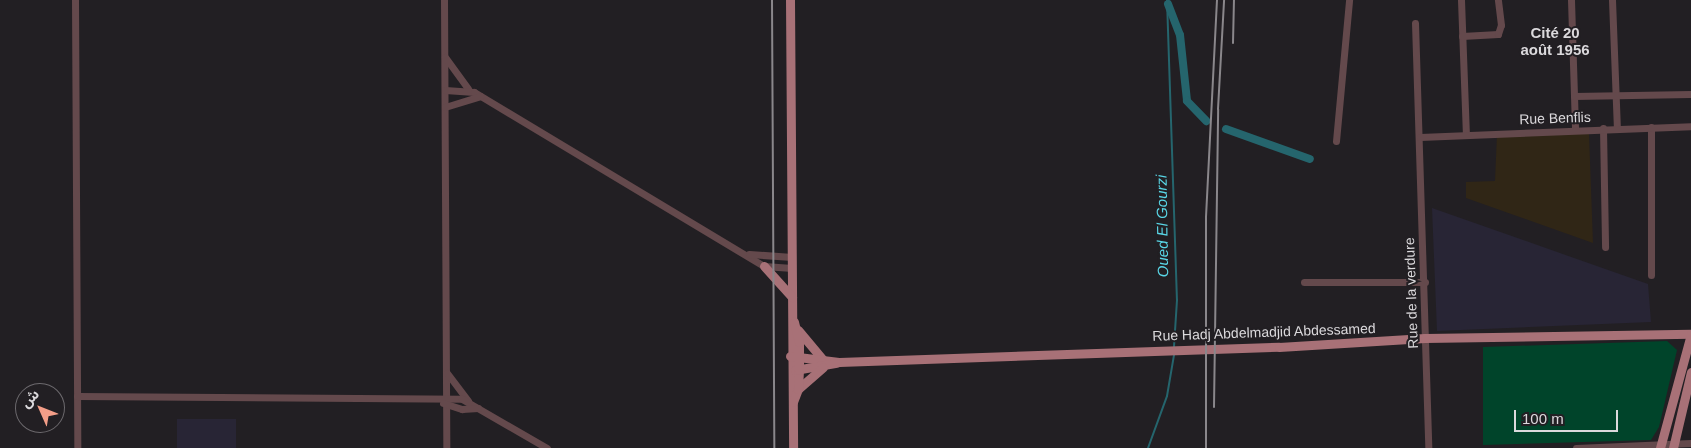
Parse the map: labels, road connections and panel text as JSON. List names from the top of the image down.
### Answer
{
  "streets": {
    "main road": ["Rue Hadj Abdelmadjid Abdessamed"],
    "street": ["Rue Benflis", "Rue de la verdure"]
  },
  "crossings": [
    ["Rue Benflis", "Rue de la verdure"],
    ["Rue de la verdure", "Rue Hadj Abdelmadjid Abdessamed"]
  ],
  "districts": ["Cité 20 août 1956"],
  "water": ["Oued El Gourzi"],
  "scale_bar": "100 m",
  "north": "top left"
}
